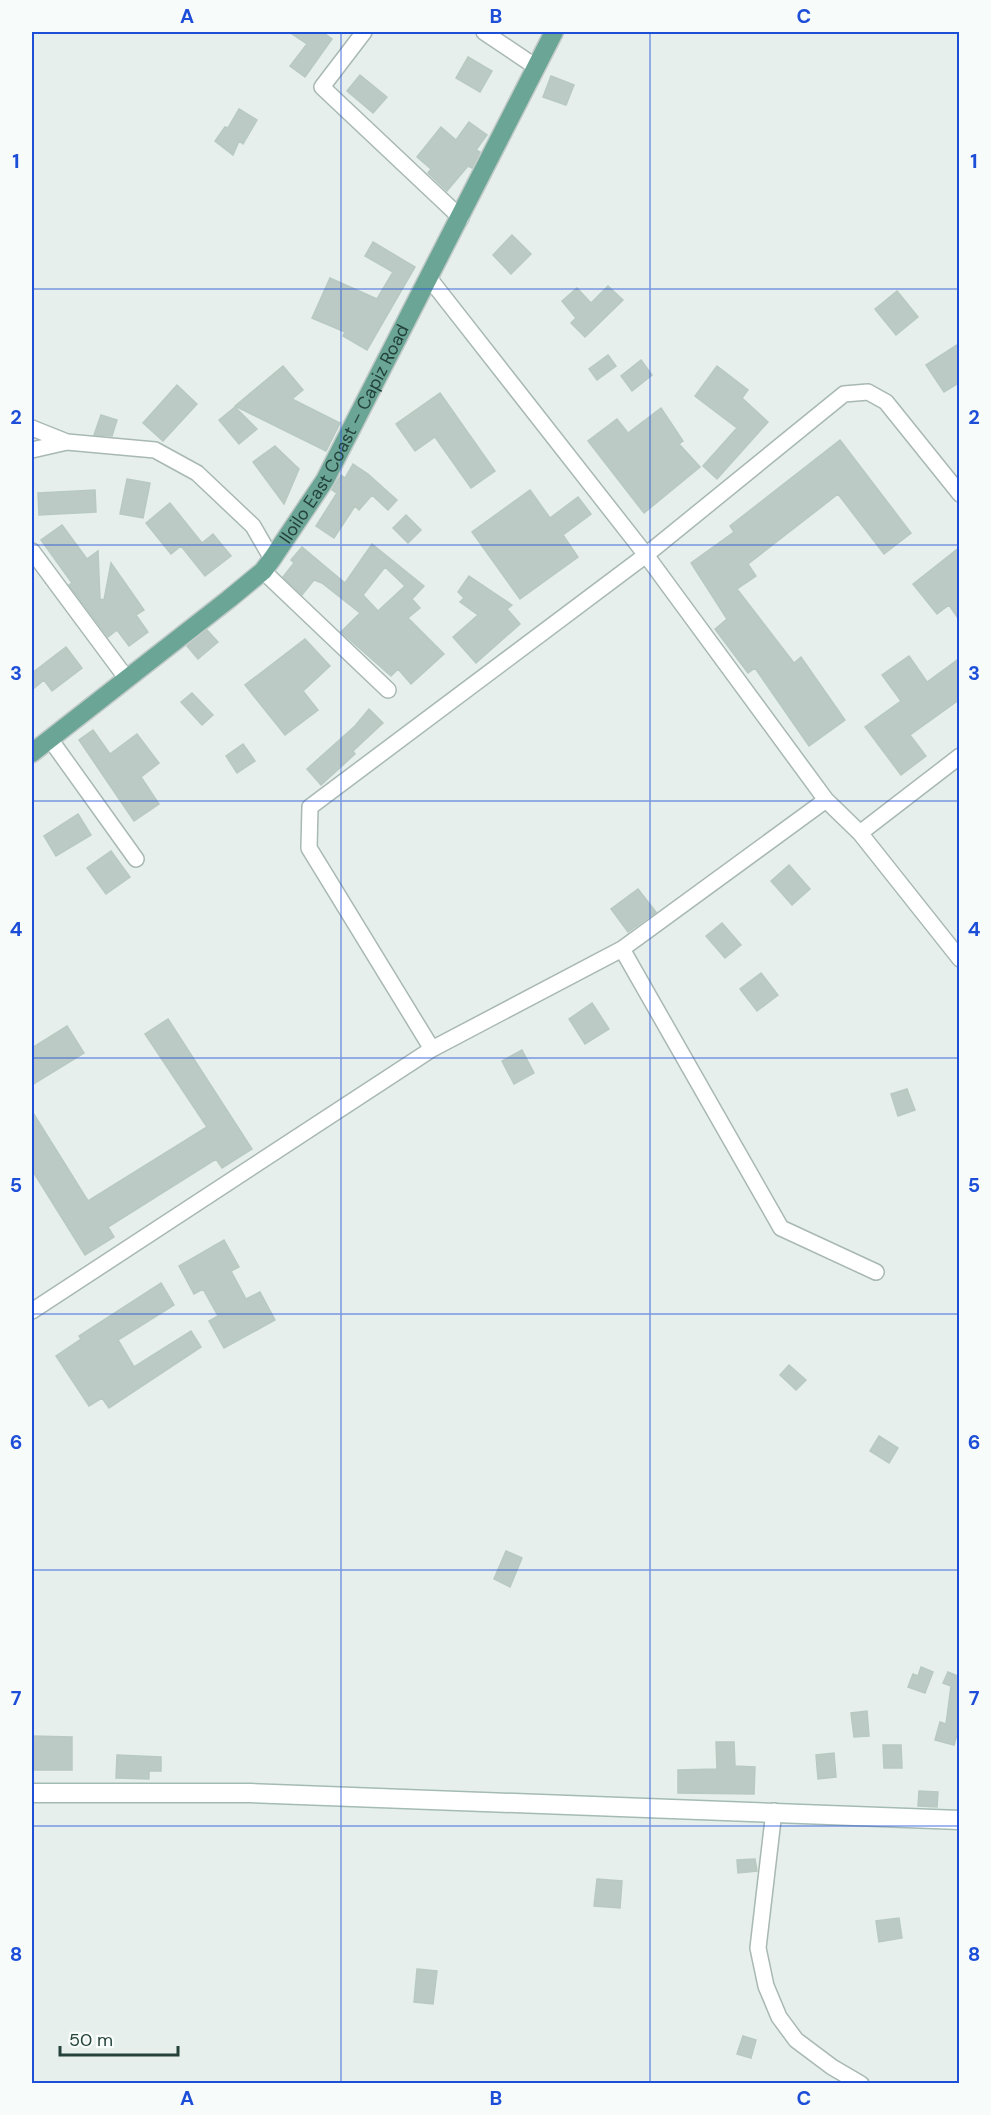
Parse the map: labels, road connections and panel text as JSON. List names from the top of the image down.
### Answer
{
  "streets": {
    "main road": ["Iloilo East Coast – Capiz Road"]
  },
  "scale_bar": "50 m",
  "grid": {
    "columns": ["A", "B", "C"],
    "rows": [
      "1",
      "2",
      "3",
      "4",
      "5",
      "6",
      "7",
      "8"
    ]
  }
}
